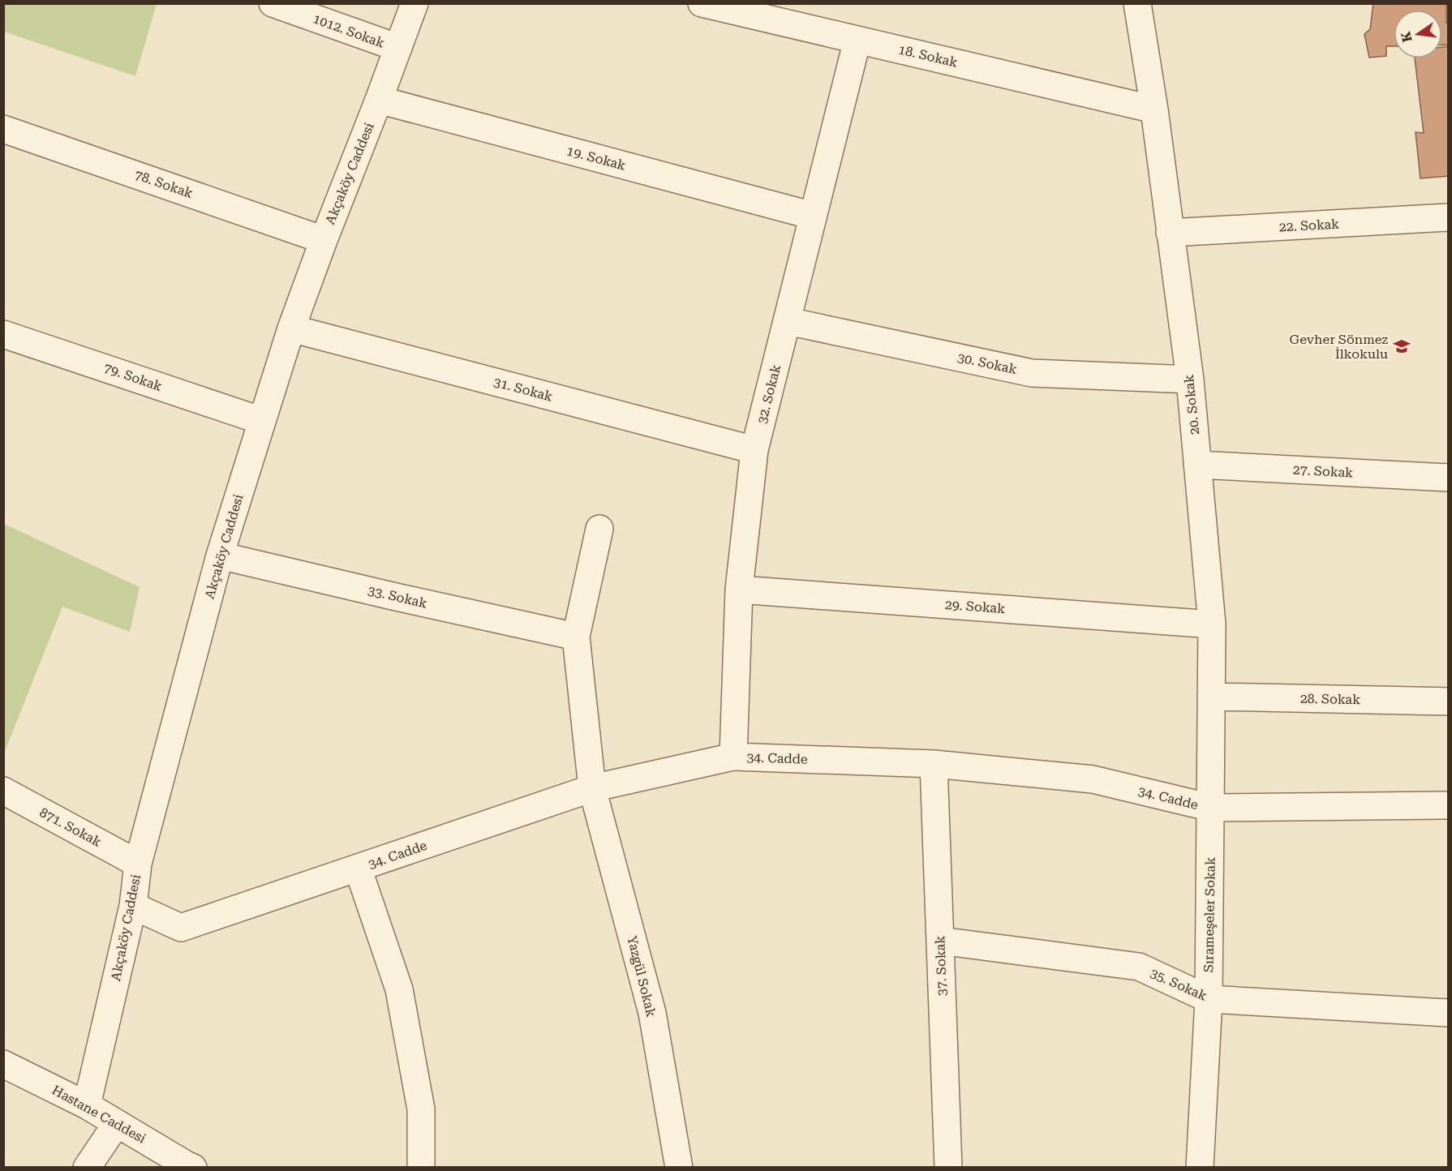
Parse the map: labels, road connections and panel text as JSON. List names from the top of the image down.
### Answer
{
  "streets": {
    "street": [
      "1012. Sokak",
      "18. Sokak",
      "19. Sokak",
      "Akçaköy Caddesi",
      "78. Sokak",
      "22. Sokak",
      "30. Sokak",
      "79. Sokak",
      "31. Sokak",
      "32. Sokak",
      "20. Sokak",
      "27. Sokak",
      "33. Sokak",
      "29. Sokak",
      "28. Sokak",
      "34. Cadde",
      "871. Sokak",
      "Sırameşeler Sokak",
      "37. Sokak",
      "Yazgül Sokak",
      "35. Sokak",
      "Hastane Caddesi"
    ]
  },
  "crossings": [
    ["1012. Sokak", "Akçaköy Caddesi"],
    ["18. Sokak", "32. Sokak"],
    ["18. Sokak", "20. Sokak"],
    ["19. Sokak", "Akçaköy Caddesi"],
    ["19. Sokak", "32. Sokak"],
    ["Akçaköy Caddesi", "78. Sokak"],
    ["Akçaköy Caddesi", "79. Sokak"],
    ["Akçaköy Caddesi", "31. Sokak"],
    ["Akçaköy Caddesi", "33. Sokak"],
    ["Akçaköy Caddesi", "34. Cadde"],
    ["Akçaköy Caddesi", "871. Sokak"],
    ["Akçaköy Caddesi", "Hastane Caddesi"],
    ["22. Sokak", "20. Sokak"],
    ["30. Sokak", "32. Sokak"],
    ["30. Sokak", "20. Sokak"],
    ["31. Sokak", "32. Sokak"],
    ["32. Sokak", "29. Sokak"],
    ["32. Sokak", "34. Cadde"],
    ["20. Sokak", "27. Sokak"],
    ["20. Sokak", "29. Sokak"],
    ["20. Sokak", "28. Sokak"],
    ["20. Sokak", "34. Cadde"],
    ["20. Sokak", "Sırameşeler Sokak"],
    ["34. Cadde", "Sırameşeler Sokak"],
    ["34. Cadde", "37. Sokak"],
    ["34. Cadde", "Yazgül Sokak"],
    ["Sırameşeler Sokak", "35. Sokak"],
    ["37. Sokak", "35. Sokak"]
  ],
  "places": {
    "school or university": ["Gevher Sönmez İlkokulu"]
  },
  "north": "left"
}
